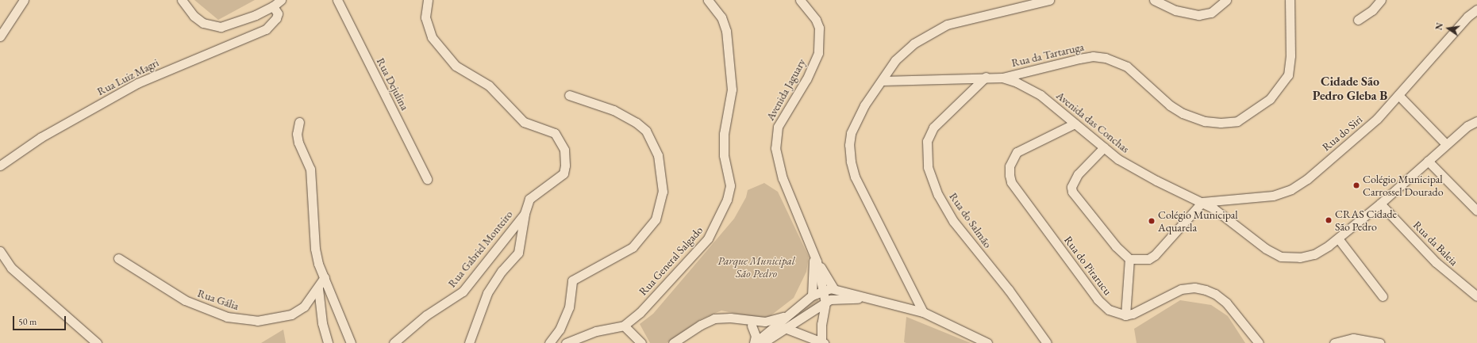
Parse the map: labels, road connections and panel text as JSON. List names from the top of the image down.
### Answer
{
  "streets": {
    "street": [
      "Rua da Tartaruga",
      "Rua Luiz Magri",
      "Rua Dejulina",
      "Avenida Jaguary",
      "Avenida das Conchas",
      "Rua do Siri",
      "Rua do Salmão",
      "Rua da Baleia",
      "Rua Gabriel Monteiro",
      "Rua General Salgado",
      "Rua do Pirarucu",
      "Rua Gália"
    ]
  },
  "crossings": [
    ["Rua da Tartaruga", "Avenida das Conchas"],
    ["Avenida das Conchas", "Rua do Siri"],
    ["Avenida das Conchas", "Rua do Salmão"],
    ["Avenida das Conchas", "Rua da Baleia"],
    ["Avenida das Conchas", "Rua do Pirarucu"]
  ],
  "districts": ["Cidade São Pedro Gleba B"],
  "parks": ["Parque Municipal São Pedro"],
  "places": ["Colégio Municipal Carrossel Dourado", "CRAS Cidade São Pedro", "Colégio Municipal Aquarela"],
  "scale_bar": "50 m",
  "north": "left"
}
